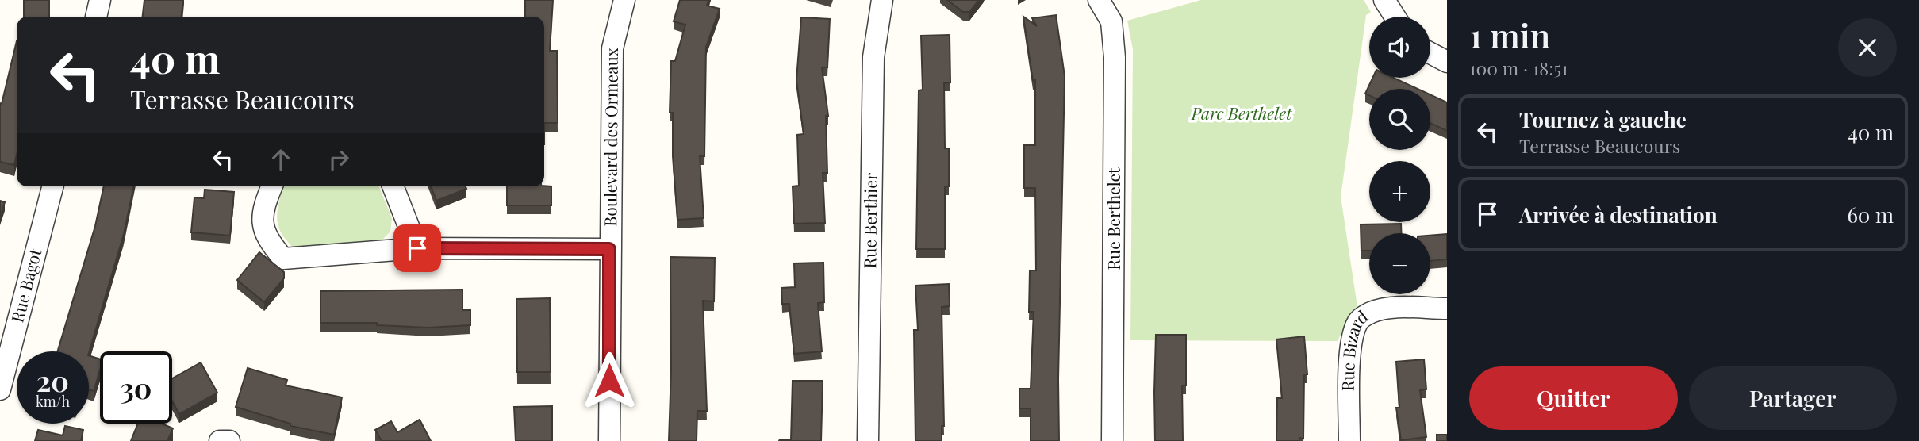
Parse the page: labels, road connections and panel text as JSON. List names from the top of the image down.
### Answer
{
  "streets": {
    "street": [
      "Boulevard des Ormeaux",
      "Rue Berthelet",
      "Rue Berthier",
      "Rue Bagot",
      "Rue Bizard"
    ]
  },
  "parks": ["Parc Berthelet"],
  "page": {
    "heading": ["1 min", "100 m · 18:51"],
    "map_buttons": ["+", "−"],
    "turn": ["40 m", "Terrasse Beaucours"],
    "list": [
      {
        "name": "Tournez à gauche",
        "note": "Terrasse Beaucours",
        "value": "40 m"
      },
      {
        "name": "Arrivée à destination",
        "value": "60 m"
      }
    ],
    "speed": "20 km/h",
    "limit": "30",
    "buttons": ["Quitter", "Partager"]
  }
}
